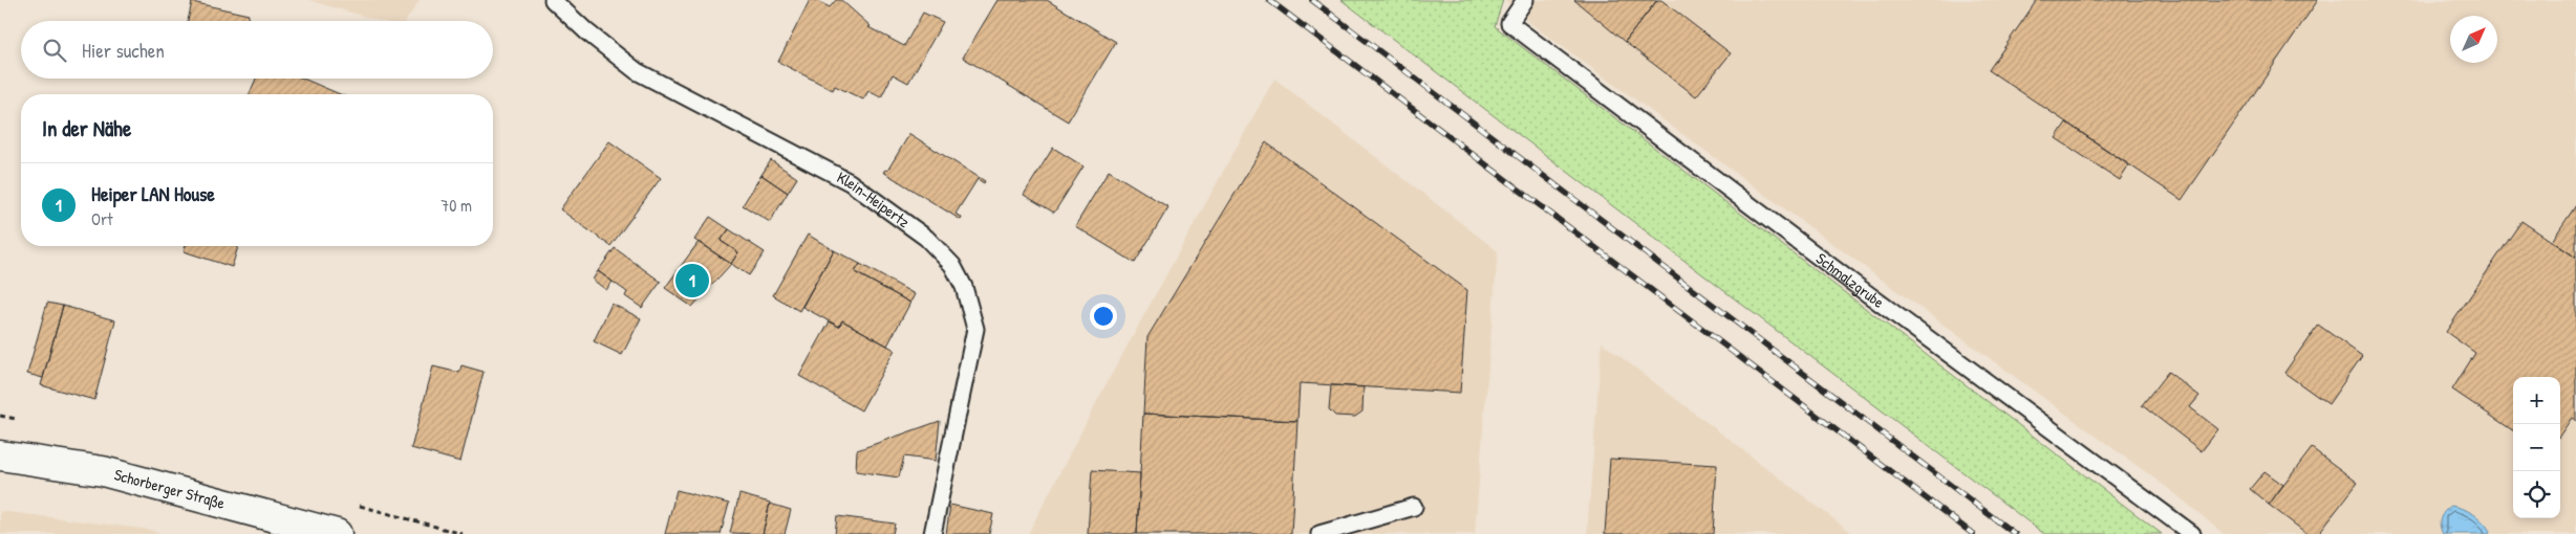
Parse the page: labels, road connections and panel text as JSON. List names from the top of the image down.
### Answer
{
  "streets": {
    "street": ["Schorberger Straße"],
    "lane": ["Klein-Heipertz", "Schmalzgrube"]
  },
  "north": "top right",
  "page": {
    "search": "Hier suchen",
    "heading": "In der Nähe",
    "list": [
      {
        "mark": "1",
        "name": "Heiper LAN House",
        "note": "Ort",
        "value": "70 m"
      }
    ],
    "pins": "1",
    "map_buttons": ["+", "−"]
  }
}
